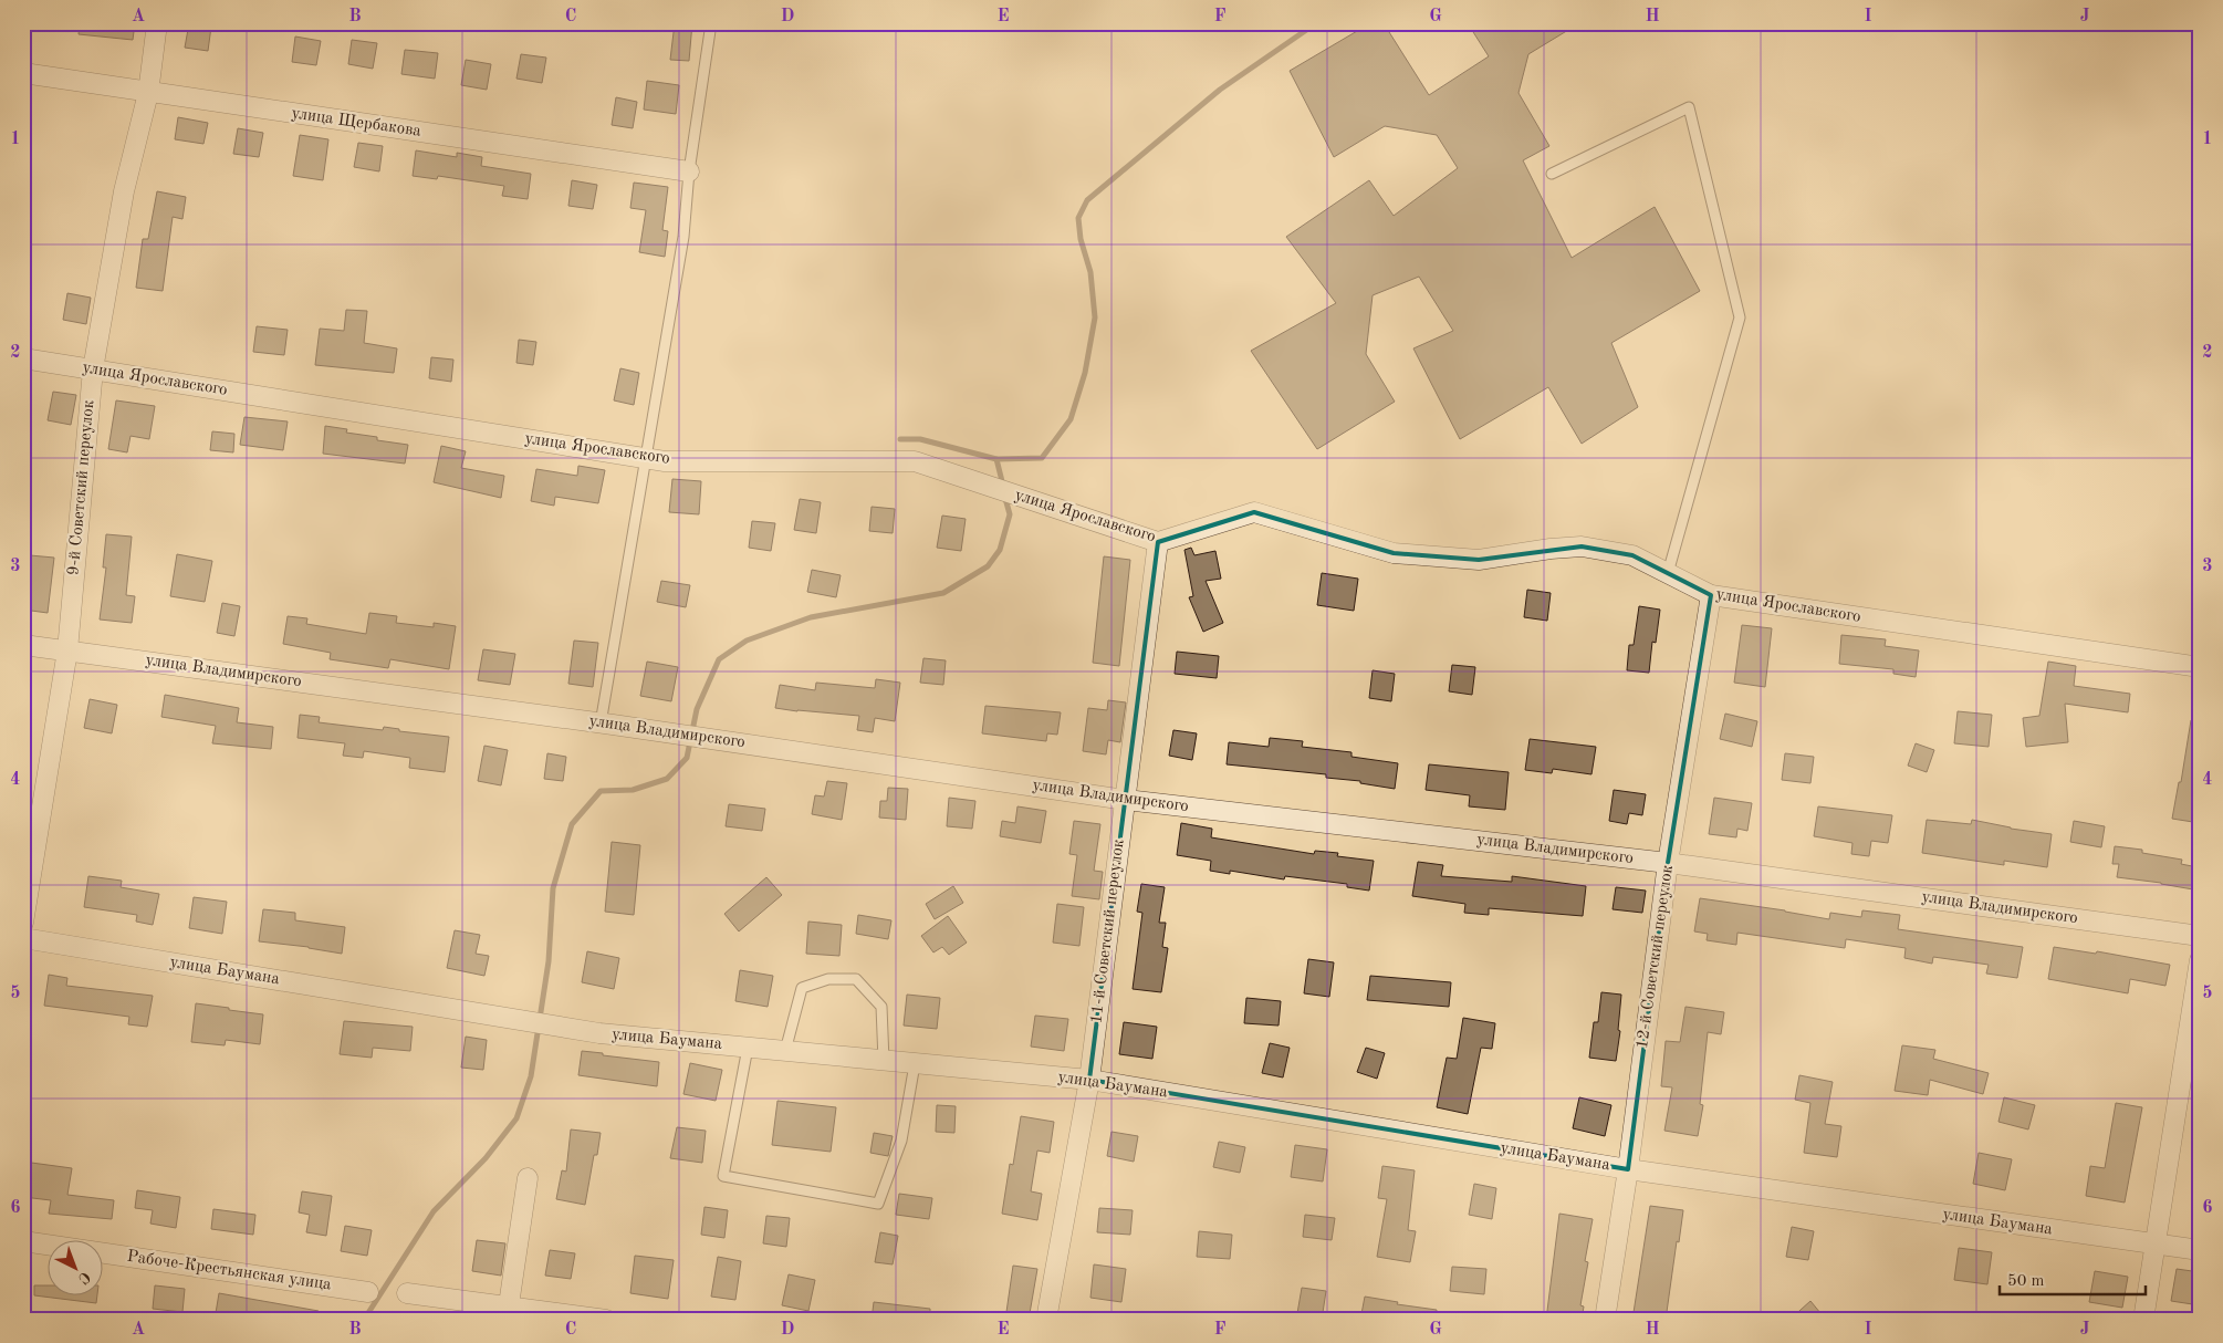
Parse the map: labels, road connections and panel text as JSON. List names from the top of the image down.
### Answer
{
  "streets": {
    "street": [
      "улица Щербакова",
      "улица Ярославского",
      "9-й Советский переулок",
      "улица Владимирского",
      "11-й Советский переулок",
      "12-й Советский переулок",
      "улица Баумана",
      "Рабоче-Крестьянская улица"
    ]
  },
  "crossings": [
    ["улица Щербакова", "9-й Советский переулок"],
    ["улица Ярославского", "9-й Советский переулок"],
    ["улица Ярославского", "11-й Советский переулок"],
    ["улица Ярославского", "12-й Советский переулок"],
    ["9-й Советский переулок", "улица Владимирского"],
    ["улица Владимирского", "11-й Советский переулок"],
    ["улица Владимирского", "12-й Советский переулок"],
    ["11-й Советский переулок", "улица Баумана"],
    ["12-й Советский переулок", "улица Баумана"]
  ],
  "scale_bar": "50 m",
  "north": "bottom right",
  "grid": {
    "columns": [
      "A",
      "B",
      "C",
      "D",
      "E",
      "F",
      "G",
      "H",
      "I",
      "J"
    ],
    "rows": [
      "1",
      "2",
      "3",
      "4",
      "5",
      "6"
    ]
  }
}
